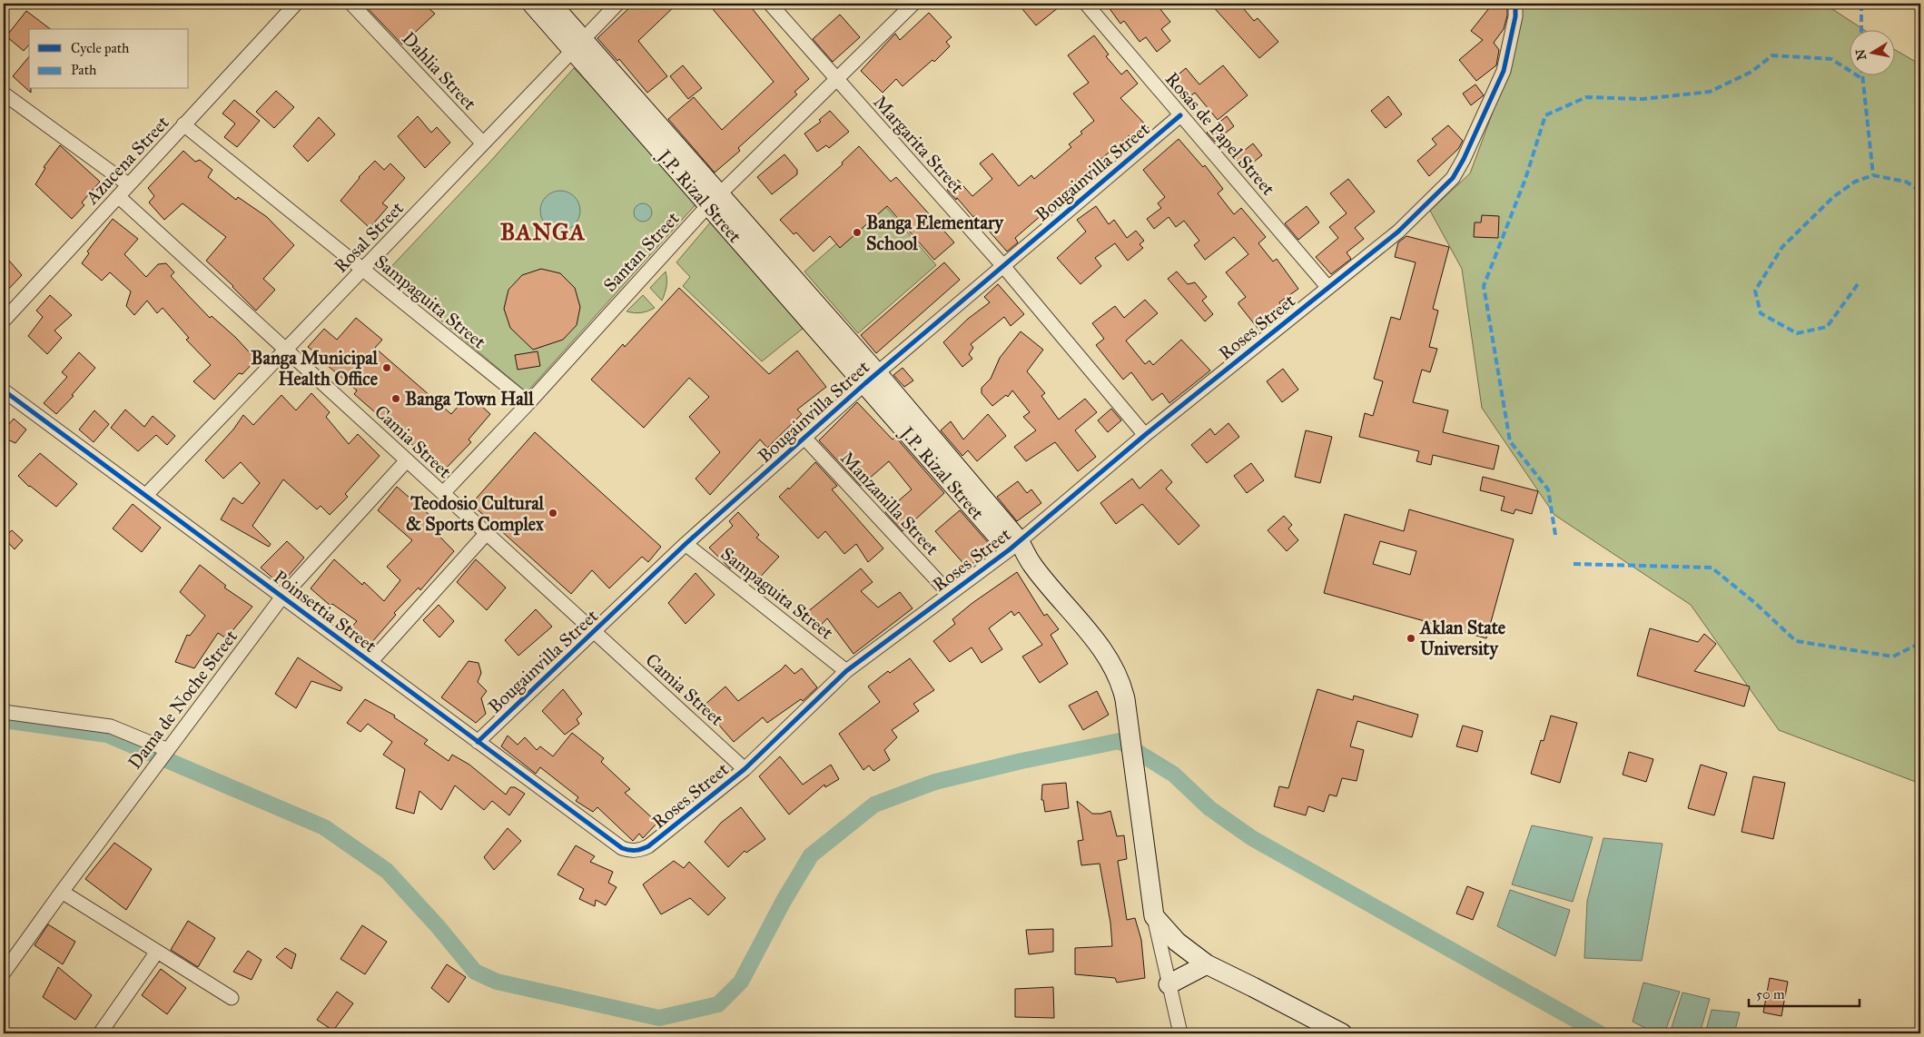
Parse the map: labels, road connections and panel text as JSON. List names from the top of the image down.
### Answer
{
  "streets": {
    "main road": ["J.P. Rizal Street"],
    "street": [
      "Dahlia Street",
      "Rosas de Papel Street",
      "Margarita Street",
      "Azucena Street",
      "Bougainvilla Street",
      "Rosal Street",
      "Santan Street",
      "Sampaguita Street",
      "Roses Street",
      "Camia Street",
      "Manzanilla Street",
      "Poinsettia Street",
      "Dama de Noche Street"
    ]
  },
  "crossings": [
    ["Dahlia Street", "Rosal Street"],
    ["Rosas de Papel Street", "Bougainvilla Street"],
    ["Rosas de Papel Street", "Roses Street"],
    ["Margarita Street", "Bougainvilla Street"],
    ["Margarita Street", "Santan Street"],
    ["Margarita Street", "Roses Street"],
    ["Azucena Street", "Sampaguita Street"],
    ["Azucena Street", "Camia Street"],
    ["Bougainvilla Street", "J.P. Rizal Street"],
    ["Bougainvilla Street", "Sampaguita Street"],
    ["Bougainvilla Street", "Camia Street"],
    ["Bougainvilla Street", "Manzanilla Street"],
    ["Bougainvilla Street", "Poinsettia Street"],
    ["J.P. Rizal Street", "Rosal Street"],
    ["J.P. Rizal Street", "Santan Street"],
    ["J.P. Rizal Street", "Roses Street"],
    ["Rosal Street", "Sampaguita Street"],
    ["Rosal Street", "Camia Street"],
    ["Rosal Street", "Poinsettia Street"],
    ["Santan Street", "Sampaguita Street"],
    ["Santan Street", "Camia Street"],
    ["Sampaguita Street", "Roses Street"],
    ["Roses Street", "Camia Street"],
    ["Roses Street", "Manzanilla Street"],
    ["Roses Street", "Poinsettia Street"],
    ["Camia Street", "Dama de Noche Street"],
    ["Poinsettia Street", "Dama de Noche Street"]
  ],
  "districts": ["BANGA"],
  "places": [
    "Banga Elementary School",
    "Banga Municipal Health Office",
    "Banga Town Hall",
    "Teodosio Cultural & Sports Complex",
    "Aklan State University"
  ],
  "legend": ["Cycle path", "Path"],
  "scale_bar": "50 m",
  "north": "left"
}
